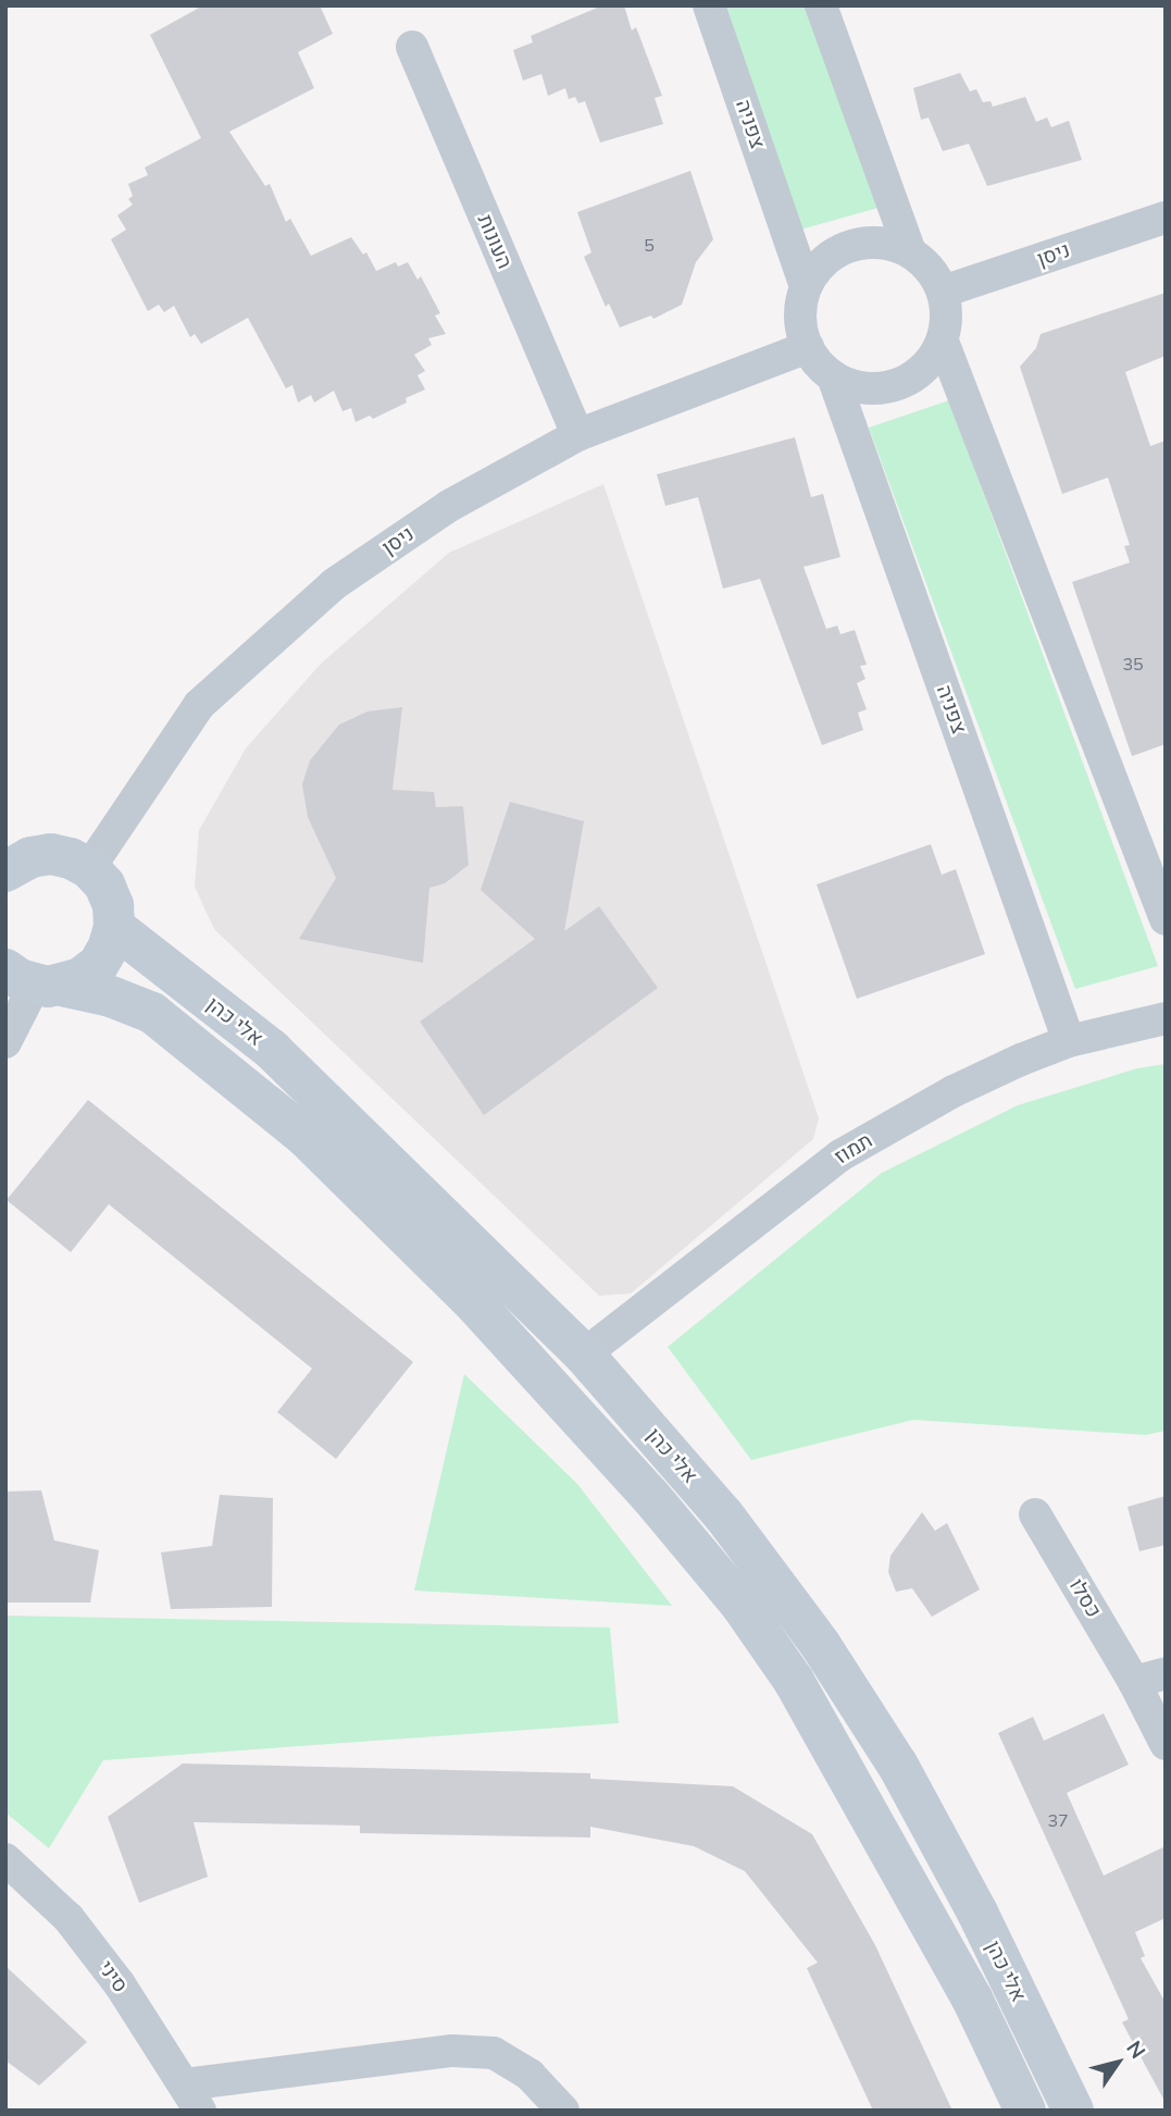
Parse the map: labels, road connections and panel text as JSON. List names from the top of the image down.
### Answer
{
  "streets": {
    "street": [
      "צפניה",
      "העונות",
      "ניסן",
      "אלי כהן",
      "תמוז",
      "כסלו",
      "סיני"
    ]
  },
  "crossings": [
    ["צפניה", "ניסן"],
    ["צפניה", "תמוז"],
    ["העונות", "ניסן"],
    ["אלי כהן", "תמוז"]
  ],
  "house_numbers": ["5", "35", "37"],
  "north": "top right"
}
